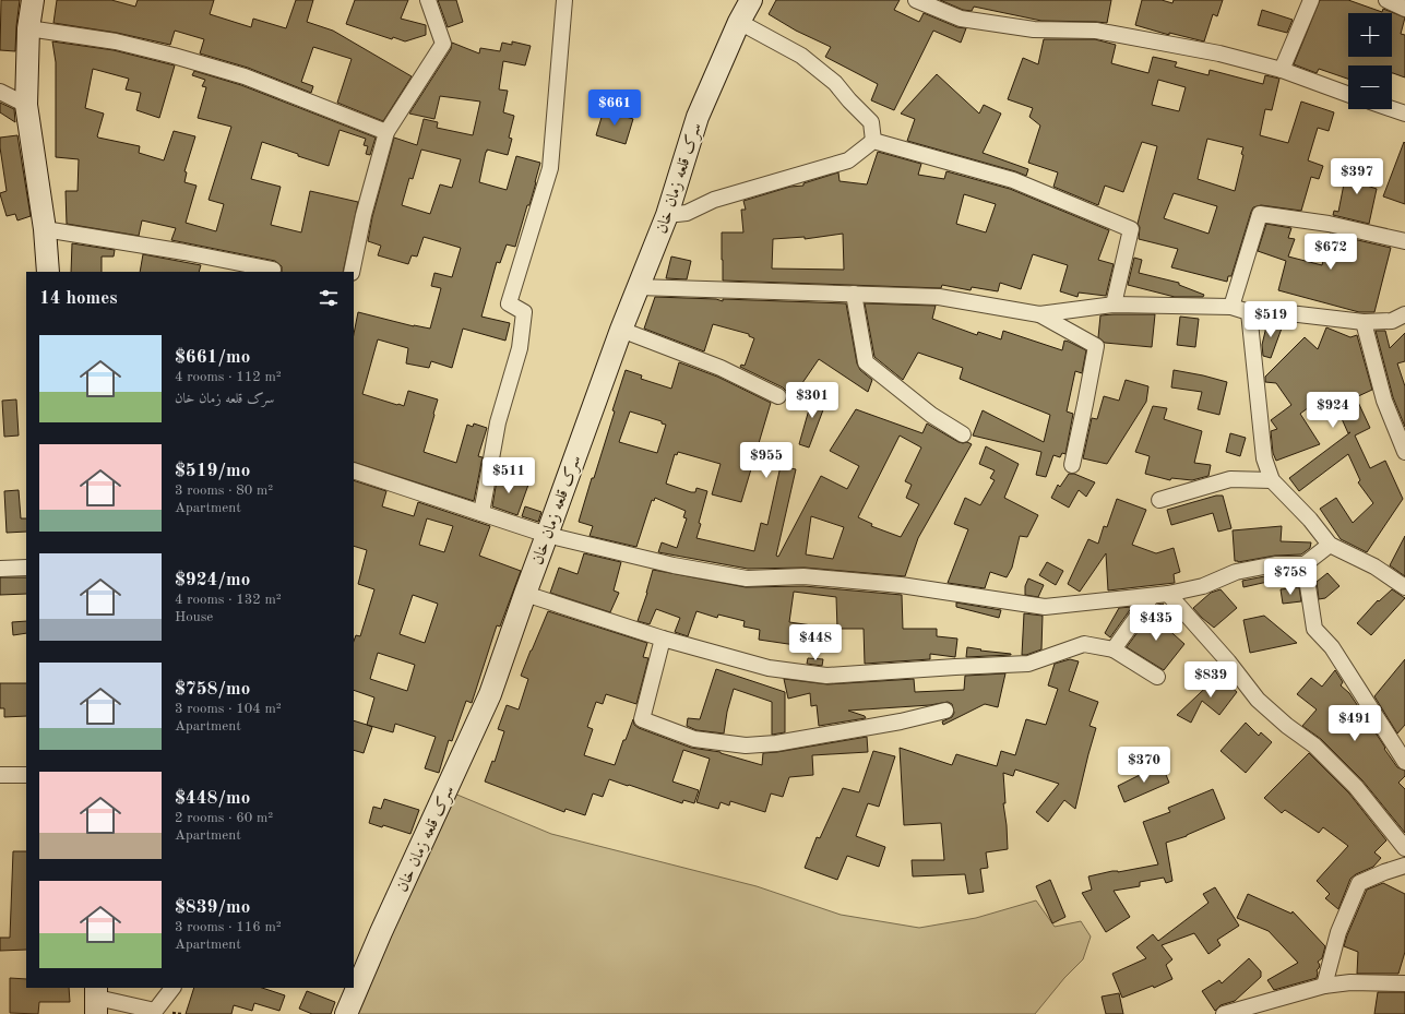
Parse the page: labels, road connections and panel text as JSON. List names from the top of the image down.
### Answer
{
  "streets": {
    "street": ["سرک قلعه زمان خان"]
  },
  "page": {
    "map_buttons": ["+", "−"],
    "price": [
      "$661",
      "$397",
      "$672",
      "$519",
      "$301",
      "$924",
      "$955",
      "$511",
      "$758",
      "$435",
      "$448",
      "$839",
      "$491",
      "$370"
    ],
    "heading": "14 homes",
    "list": [
      {
        "name": "$661/mo",
        "note": "4 rooms · 112 m² · سرک قلعه زمان خان"
      },
      {
        "name": "$519/mo",
        "note": "3 rooms · 80 m² · Apartment"
      },
      {
        "name": "$924/mo",
        "note": "4 rooms · 132 m² · House"
      },
      {
        "name": "$758/mo",
        "note": "3 rooms · 104 m² · Apartment"
      },
      {
        "name": "$448/mo",
        "note": "2 rooms · 60 m² · Apartment"
      },
      {
        "name": "$839/mo",
        "note": "3 rooms · 116 m² · Apartment"
      }
    ]
  }
}
